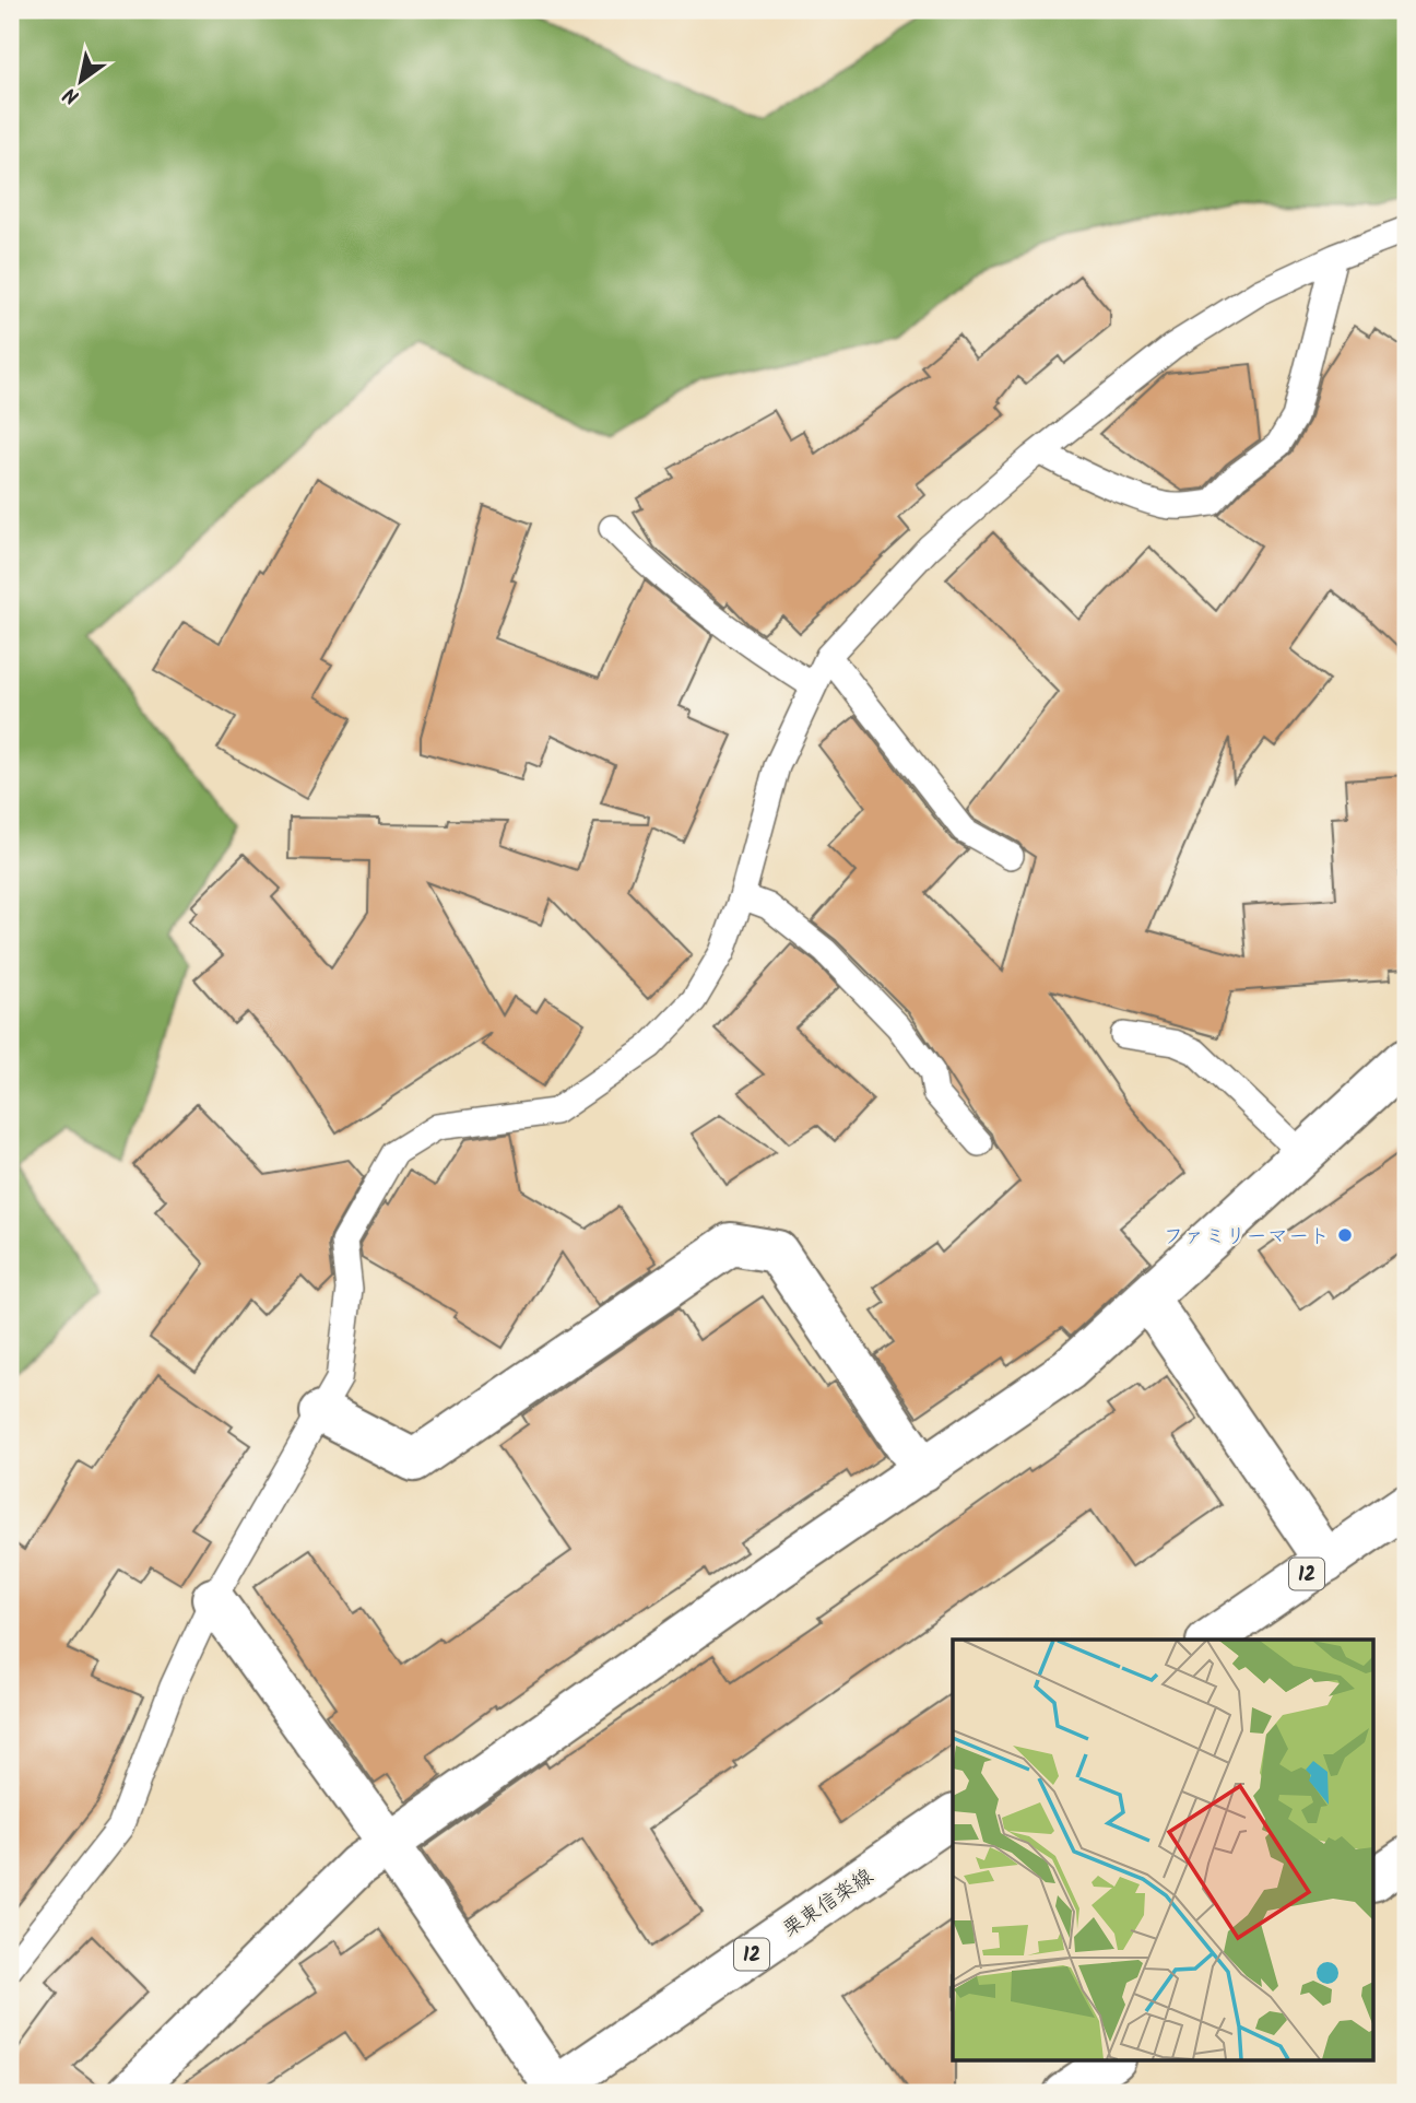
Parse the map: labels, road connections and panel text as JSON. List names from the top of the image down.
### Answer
{
  "streets": {
    "street": ["12", "栗東信楽線"]
  },
  "places": ["ファミリーマート"],
  "north": "bottom left"
}
